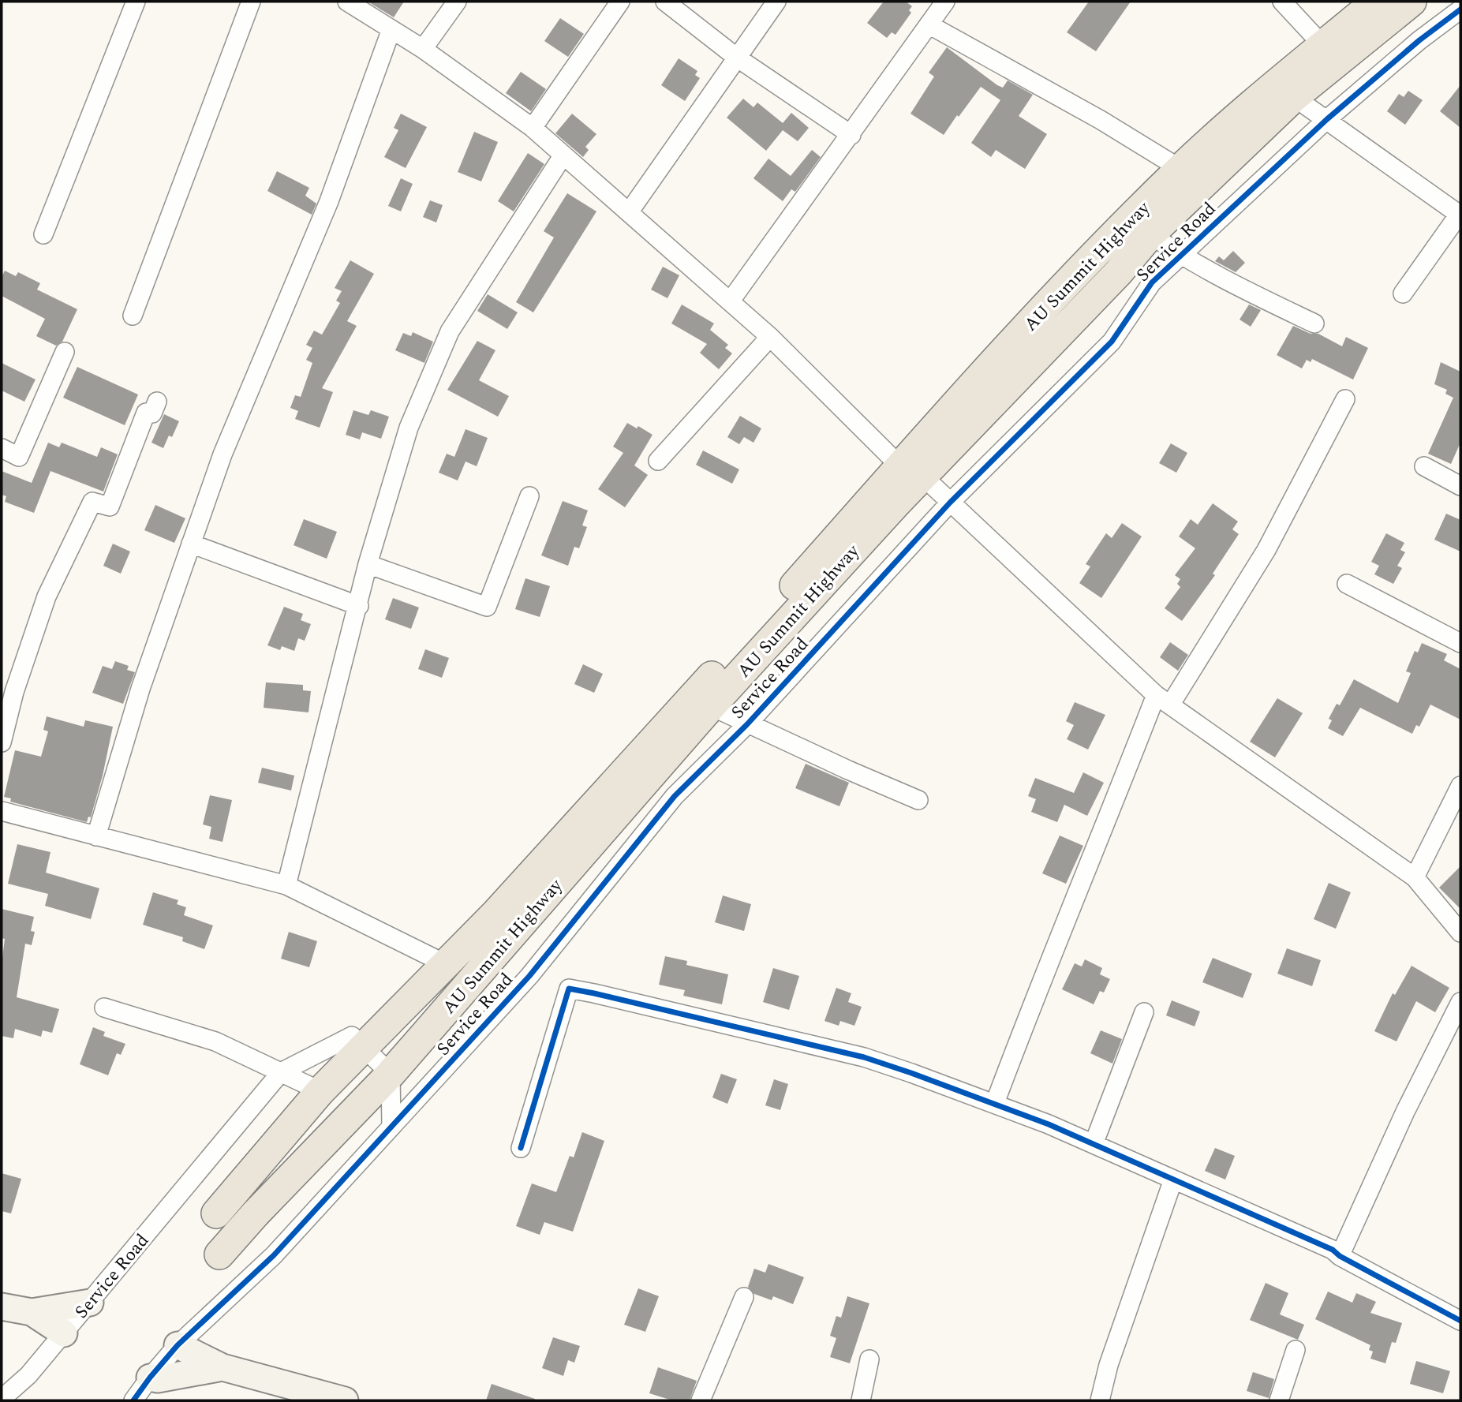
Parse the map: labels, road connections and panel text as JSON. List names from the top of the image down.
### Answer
{
  "streets": {
    "main road": ["AU Summit Highway"],
    "street": ["Service Road"]
  }
}
